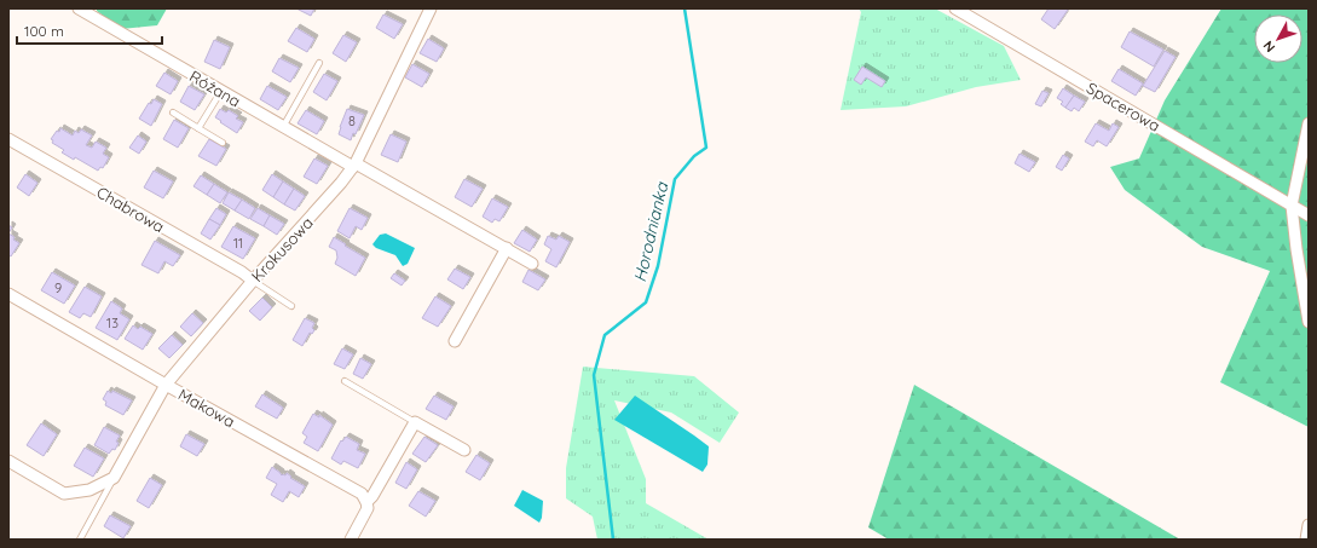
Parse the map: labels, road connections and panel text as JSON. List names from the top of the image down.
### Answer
{
  "streets": {
    "street": [
      "Różana",
      "Spacerowa",
      "Chabrowa",
      "Krokusowa",
      "Makowa"
    ]
  },
  "crossings": [
    ["Różana", "Krokusowa"],
    ["Chabrowa", "Krokusowa"],
    ["Krokusowa", "Makowa"]
  ],
  "water": ["Horodnianka"],
  "house_numbers": [
    "8",
    "11",
    "9",
    "13"
  ],
  "scale_bar": "100 m",
  "north": "bottom left"
}
